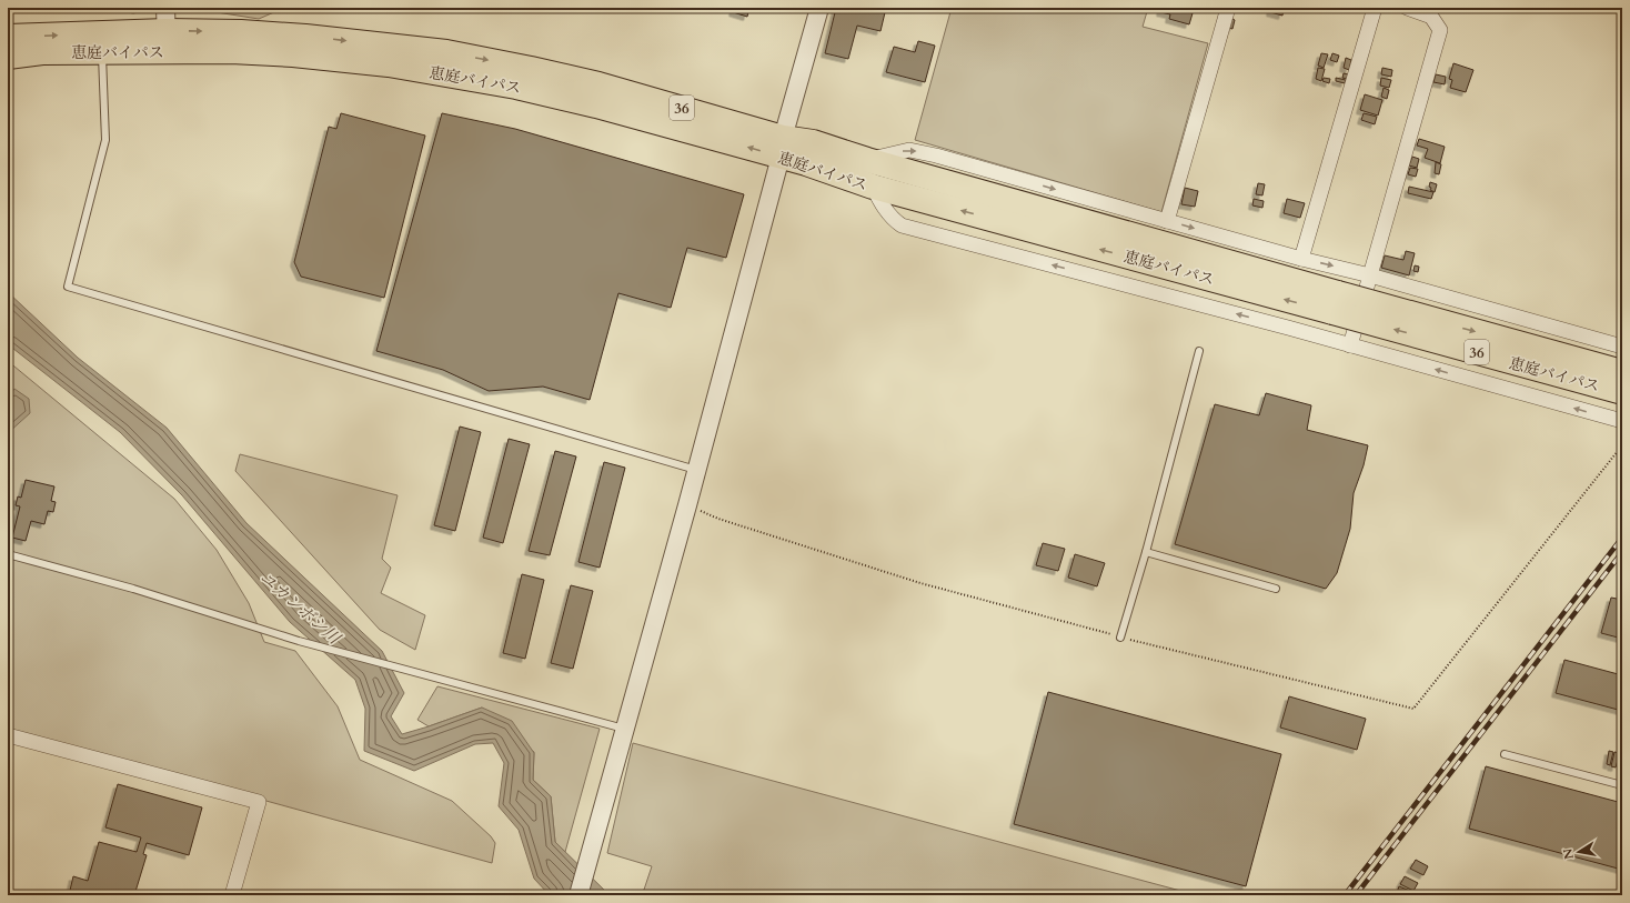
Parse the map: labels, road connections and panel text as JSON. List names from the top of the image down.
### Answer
{
  "streets": {
    "highway": ["恵庭バイパス", "36"]
  },
  "water": ["ユカンボシ川"],
  "north": "left"
}
